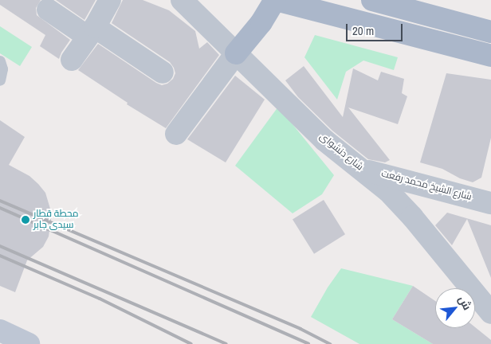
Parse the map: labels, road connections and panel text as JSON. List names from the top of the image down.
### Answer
{
  "streets": {
    "street": ["شارع دنشواى", "شارع الشيخ محمد رفعت"]
  },
  "crossings": [
    ["شارع دنشواى", "شارع الشيخ محمد رفعت"]
  ],
  "places": ["محطة قطار سيدى جابر"],
  "scale_bar": "20 m",
  "north": "top right"
}
